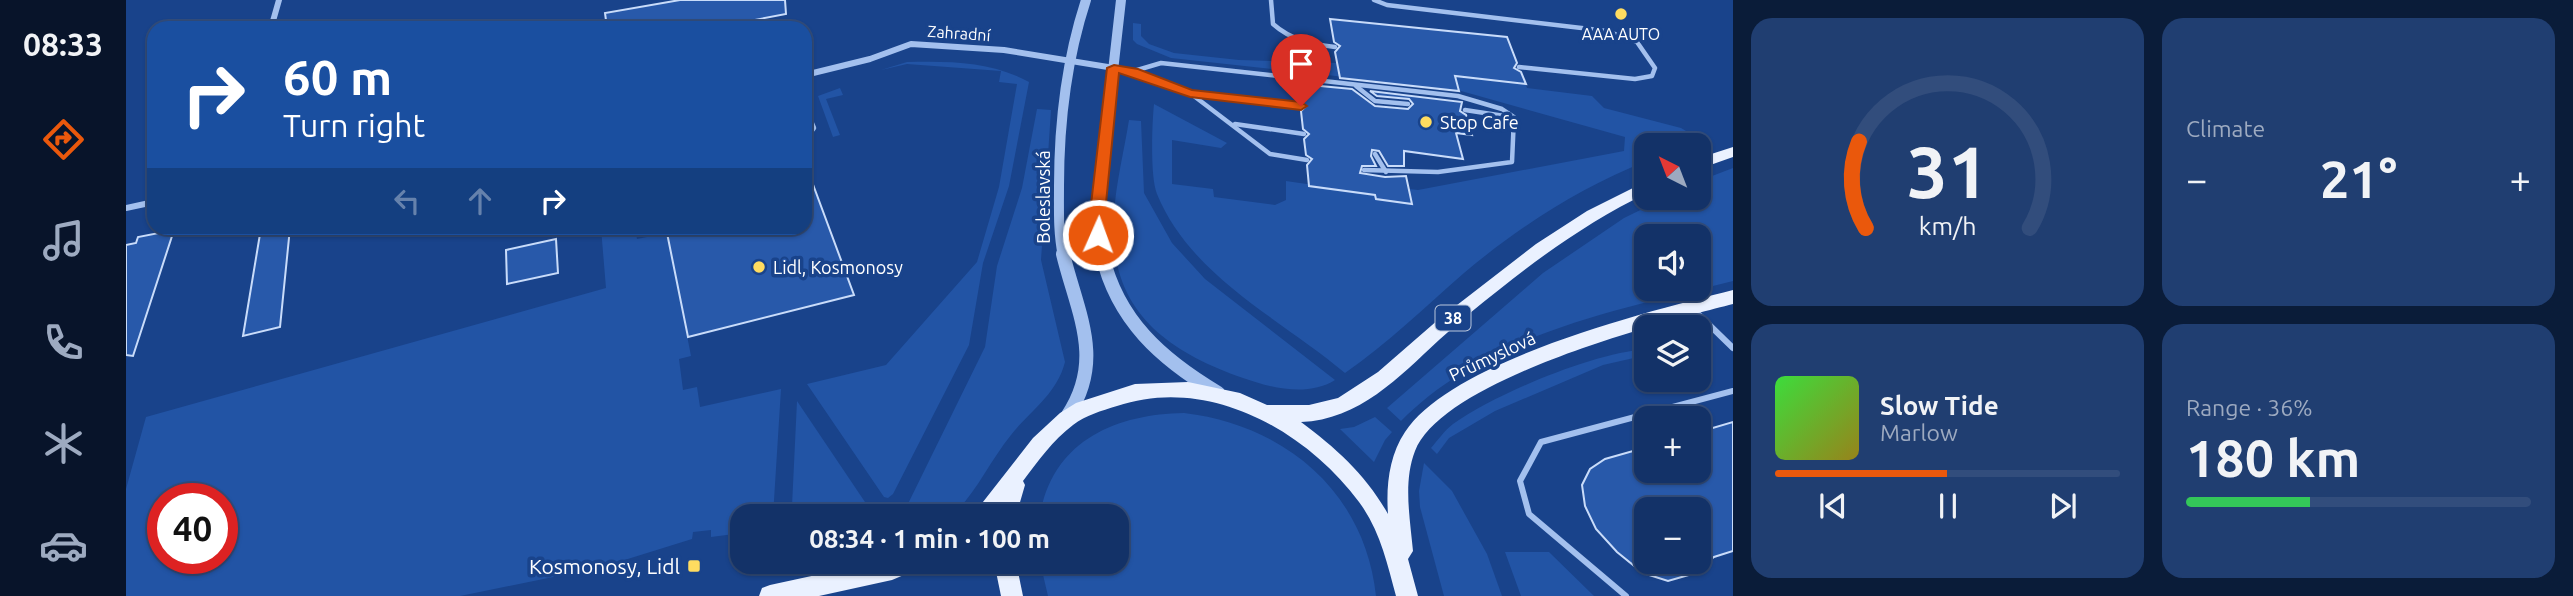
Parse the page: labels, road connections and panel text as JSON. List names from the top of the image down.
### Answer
{
  "streets": {
    "main road": ["38", "Průmyslová"],
    "street": ["Zahradní", "Boleslavská"]
  },
  "crossings": [
    ["Zahradní", "Boleslavská"],
    ["Boleslavská", "38"],
    ["38", "Průmyslová"]
  ],
  "places": {
    "other": ["AAA AUTO", "Stop Cafe", "Lidl, Kosmonosy"],
    "transit": ["Kosmonosy, Lidl"]
  },
  "north": "top left",
  "page": {
    "tabs": "08:33",
    "tile": [
      "Climate",
      ["Range · 36%", "180 km"]
    ],
    "turn": ["60 m", "Turn right"],
    "map_buttons": ["+", "−"],
    "heat": ["−", "21°", "+"],
    "song": ["Slow Tide", "Marlow"],
    "limit": "40",
    "trip": "08:34 · 1 min · 100 m",
    "gauge": ["31", "km/h"]
  }
}
